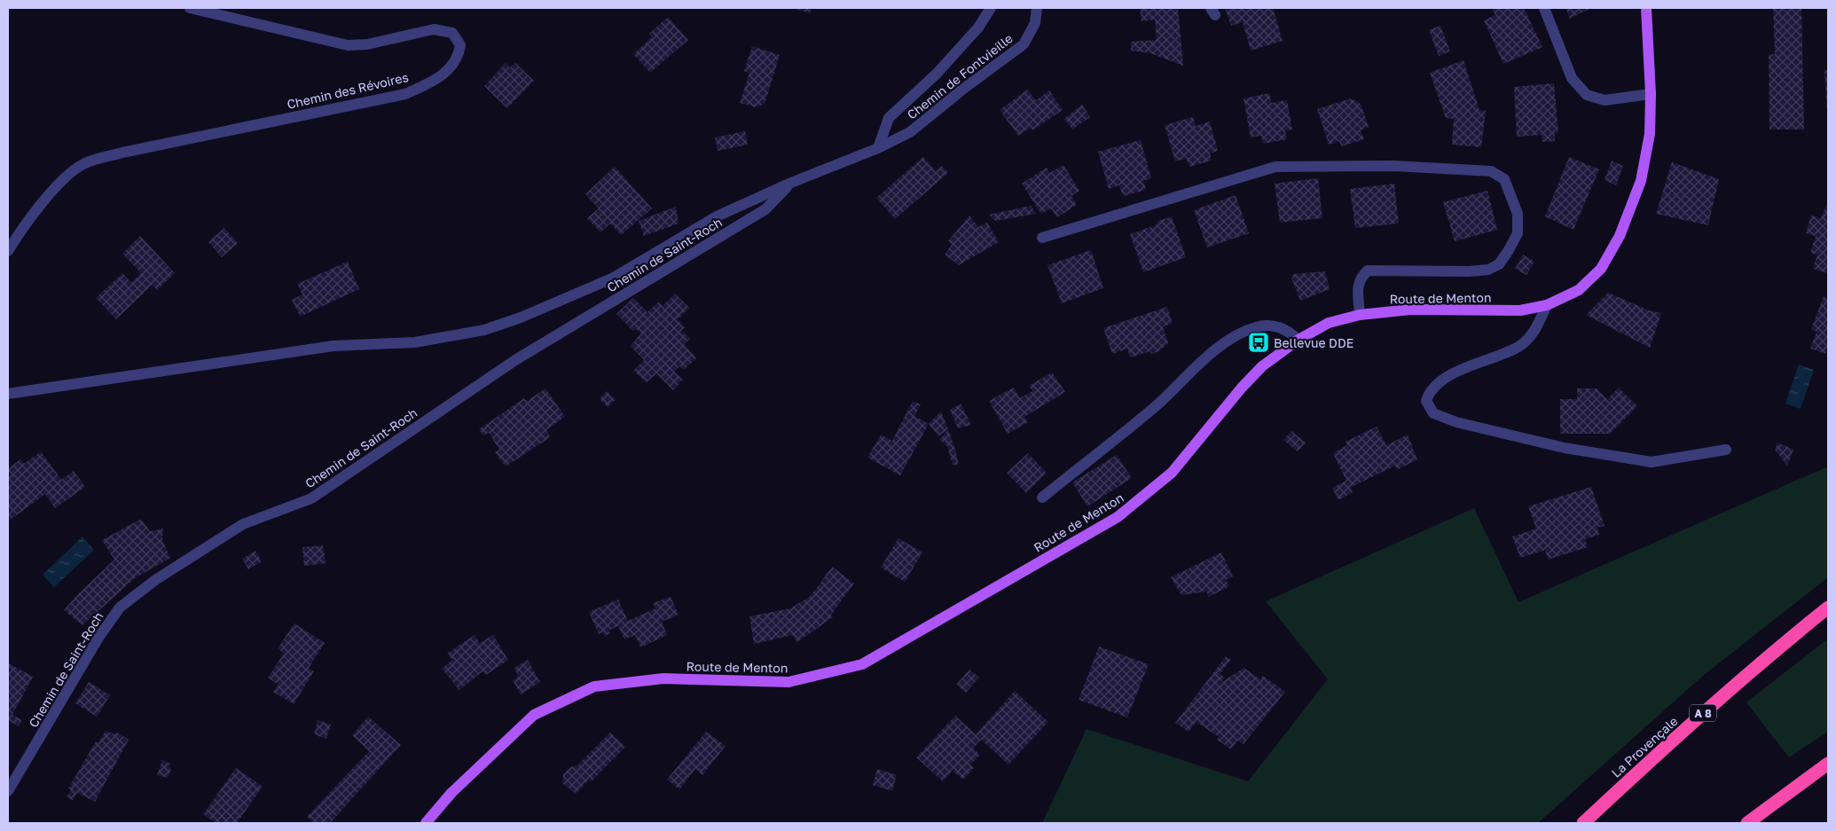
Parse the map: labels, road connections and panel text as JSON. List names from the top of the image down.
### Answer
{
  "streets": {
    "highway": ["A 8", "La Provençale"],
    "main road": ["Route de Menton"],
    "street": ["Chemin de Fontvieille", "Chemin des Révoires", "Chemin de Saint-Roch"]
  },
  "crossings": [
    ["Chemin de Fontvieille", "Chemin de Saint-Roch"]
  ],
  "places": {
    "bus stop": ["Bellevue DDE"]
  }
}
